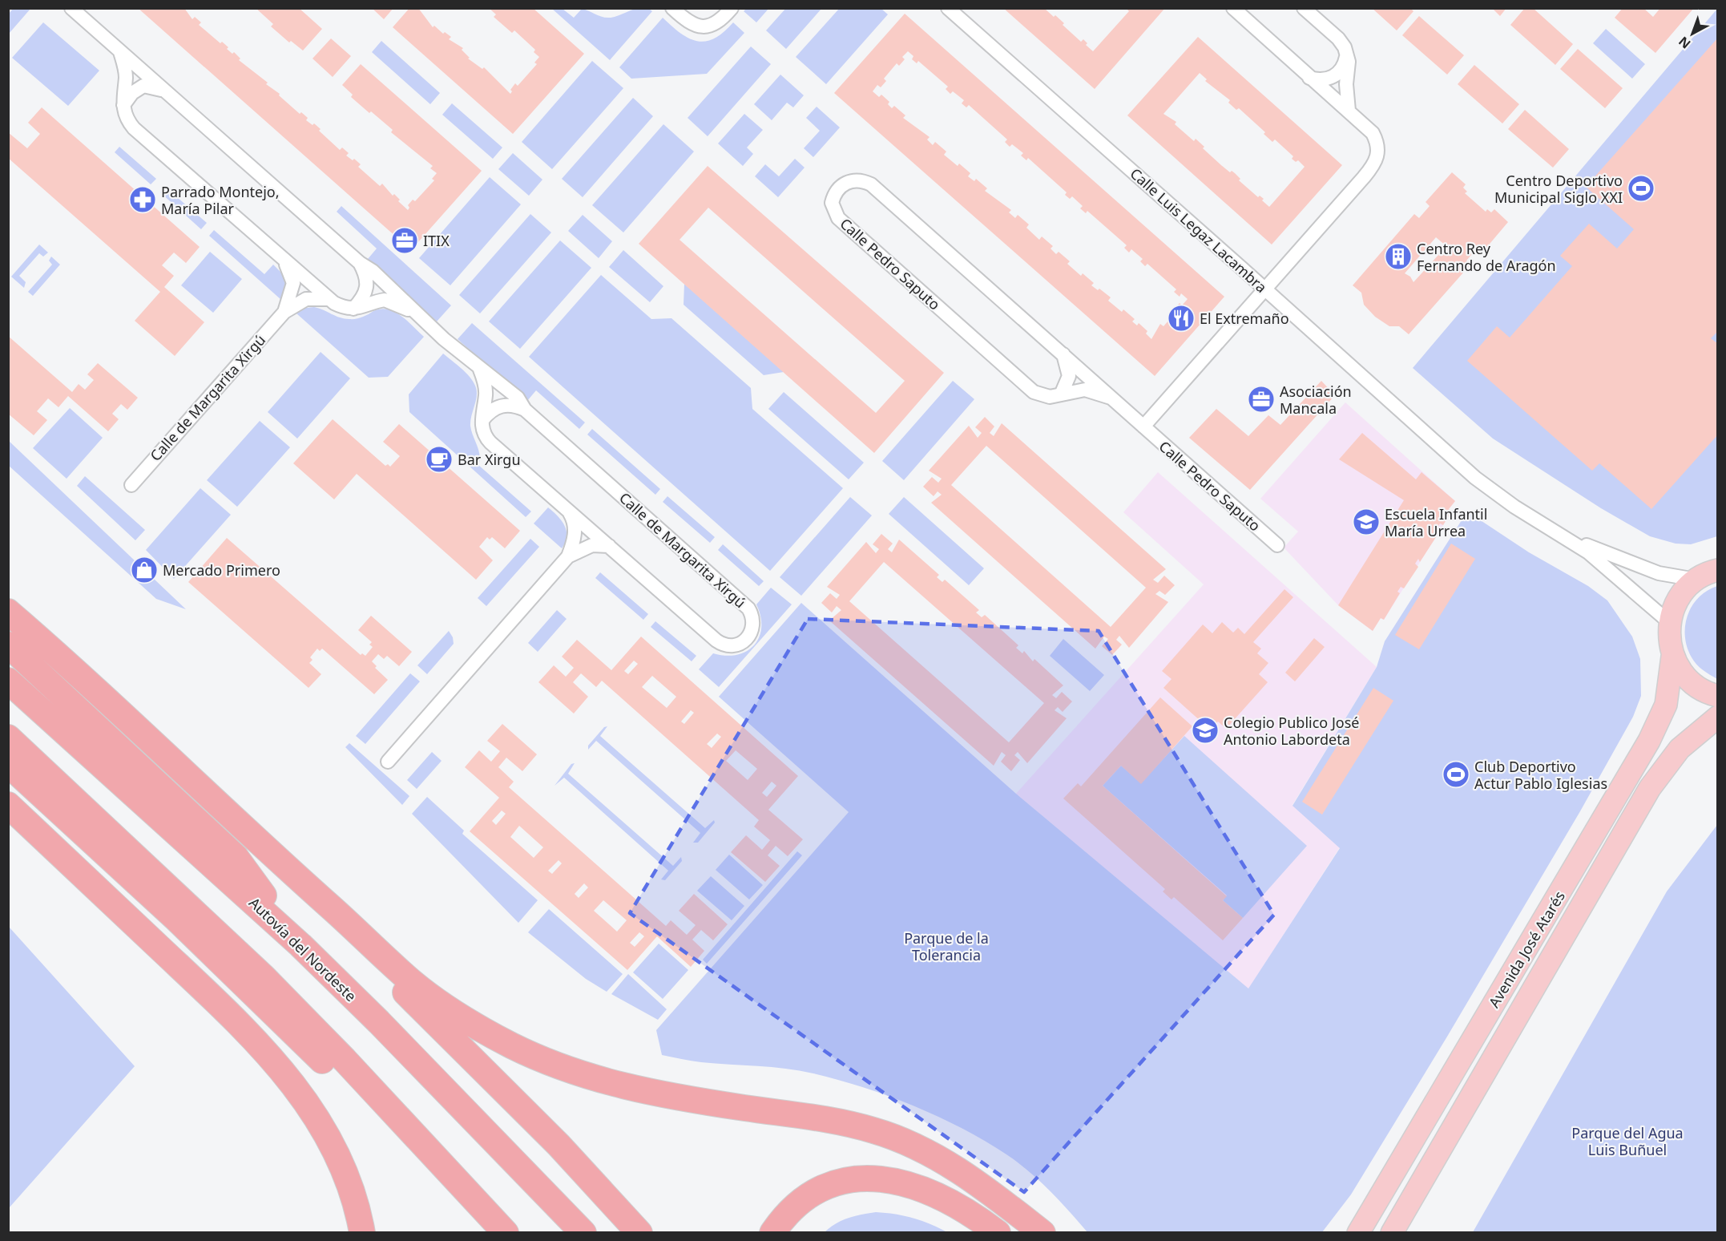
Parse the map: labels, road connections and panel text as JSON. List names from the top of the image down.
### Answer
{
  "streets": {
    "highway": ["Autovía del Nordeste"],
    "main road": ["Avenida José Atarés"],
    "street": ["Calle Luis Legaz Lacambra", "Calle Pedro Saputo", "Calle de Margarita Xirgú"]
  },
  "parks": ["Parque de la Tolerancia", "Parque del Agua Luis Buñuel"],
  "places": {
    "sports": ["Centro Deportivo Municipal Siglo XXI", "Club Deportivo Actur Pablo Iglesias"],
    "pharmacy": ["Parrado Montejo, María Pilar"],
    "office": ["ITIX", "Asociación Mancala"],
    "building": ["Centro Rey Fernando de Aragón"],
    "restaurant": ["El Extremaño"],
    "cafe": ["Bar Xirgu"],
    "school or university": ["Escuela Infantil María Urrea", "Colegio Publico José Antonio Labordeta"],
    "shop": ["Mercado Primero"]
  },
  "north": "bottom left"
}
